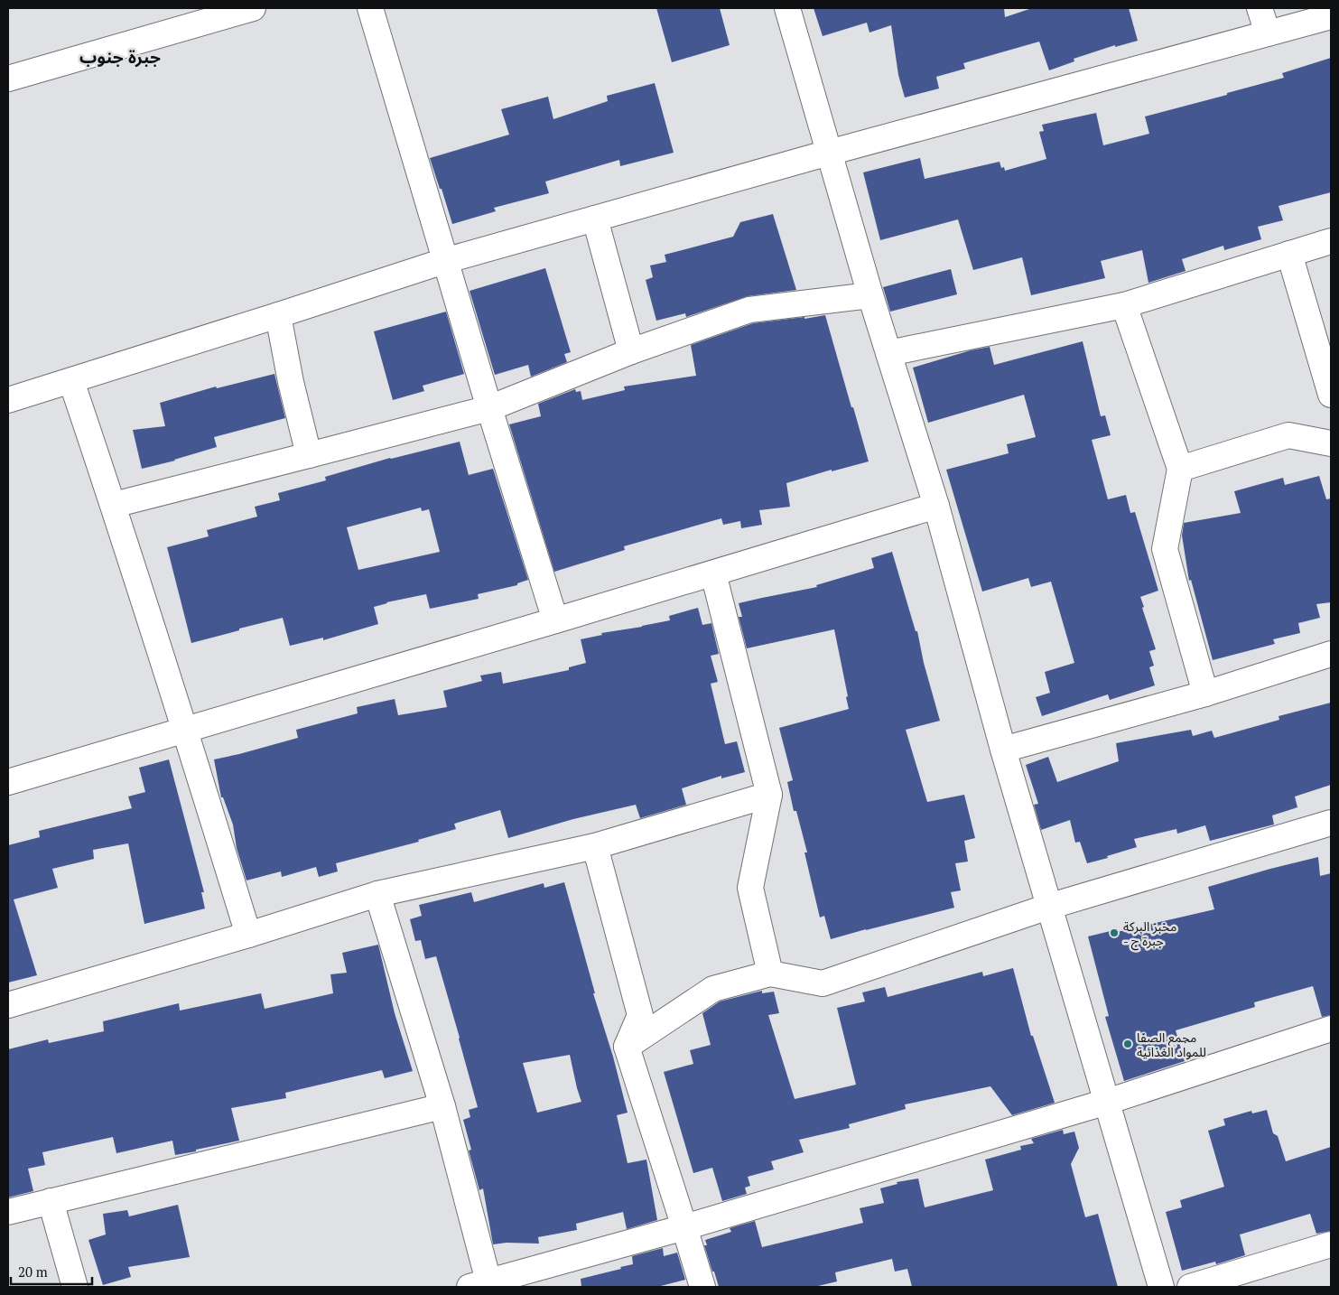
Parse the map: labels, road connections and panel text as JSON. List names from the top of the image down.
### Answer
{
  "districts": ["جبرة جنوب"],
  "places": ["مخبز البركة - جبرة ج", "مجمع الصفا للمواد الغذائية"],
  "scale_bar": "20 m"
}
